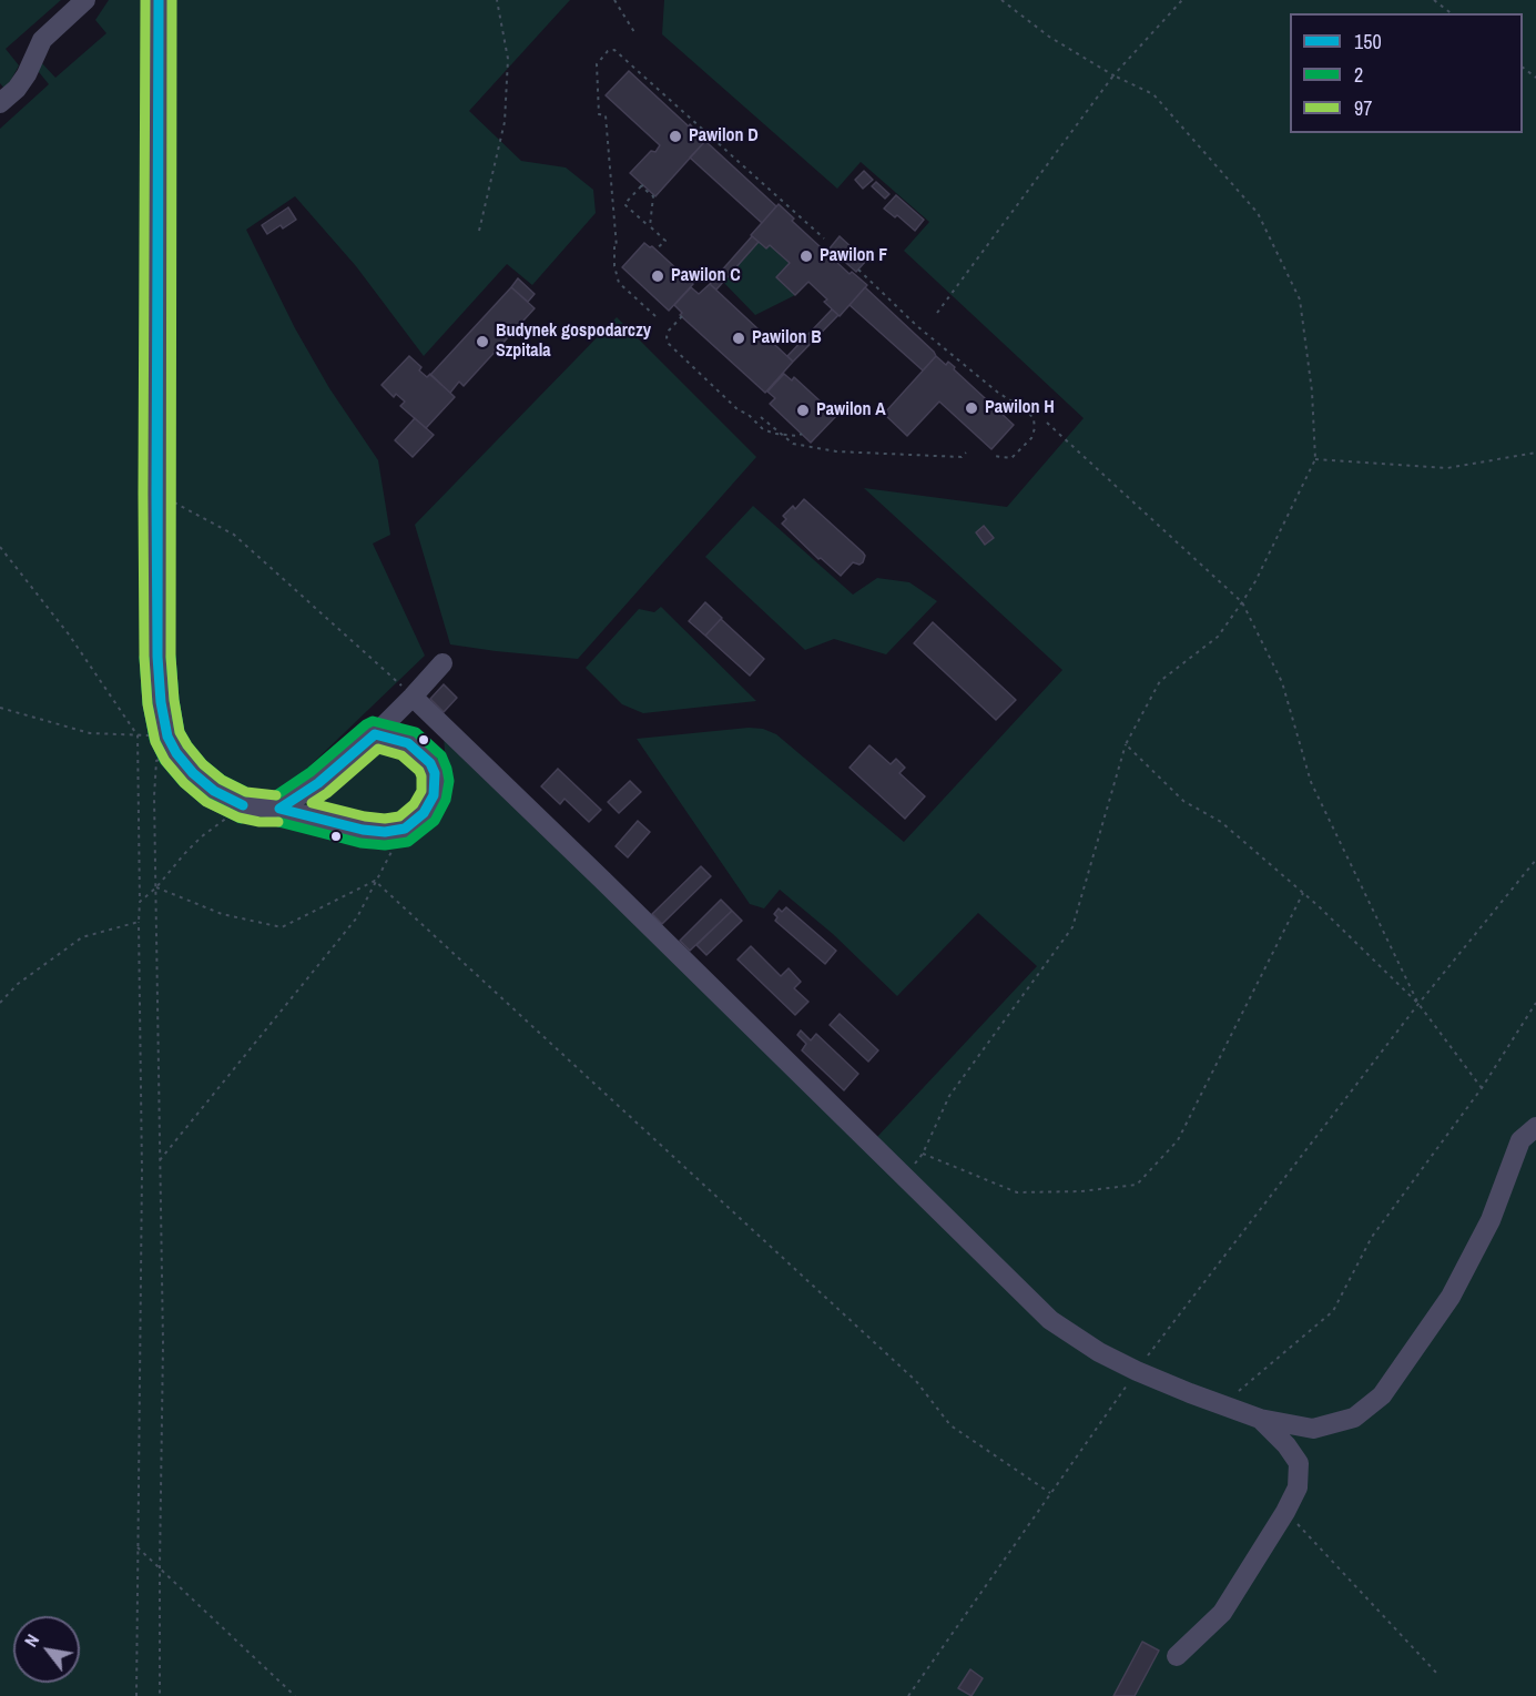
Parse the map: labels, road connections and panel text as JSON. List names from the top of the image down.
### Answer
{
  "places": [
    "Pawilon D",
    "Pawilon F",
    "Pawilon C",
    "Pawilon B",
    "Budynek gospodarczy Szpitala",
    "Pawilon H",
    "Pawilon A"
  ],
  "lines": ["transit line 150", "transit line 97", "transit line 2"],
  "legend": ["150", "2", "97"],
  "north": "top left"
}
